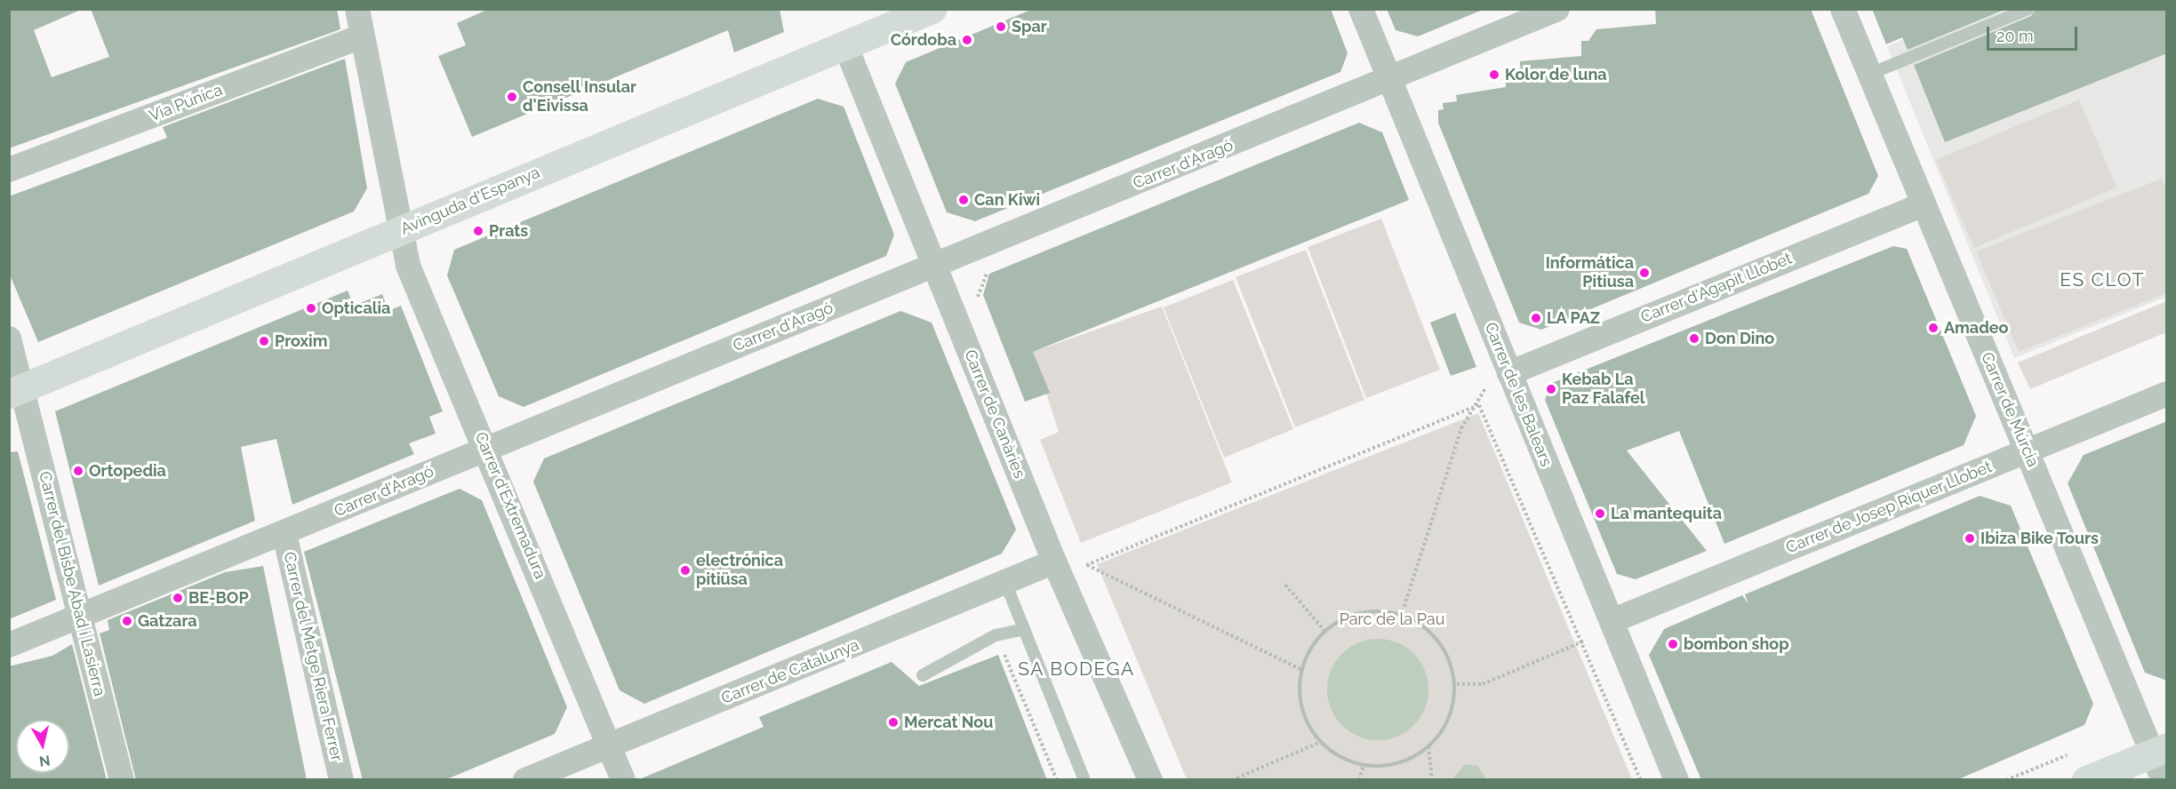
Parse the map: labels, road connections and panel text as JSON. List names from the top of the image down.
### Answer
{
  "streets": {
    "street": [
      "Via Púnica",
      "Carrer d'Aragó",
      "Avinguda d'Espanya",
      "Carrer d'Agapit Llobet",
      "Carrer de les Balears",
      "Carrer de Múrcia",
      "Carrer de Canàries",
      "Carrer d'Extremadura",
      "Carrer de Josep Riquer Llobet",
      "Carrer del Bisbe Abad i Lasierra",
      "Carrer del Metge Riera Ferrer",
      "Carrer de Catalunya"
    ]
  },
  "crossings": [
    ["Via Púnica", "Carrer d'Extremadura"],
    ["Carrer d'Aragó", "Carrer de les Balears"],
    ["Carrer d'Aragó", "Carrer de Canàries"],
    ["Carrer d'Aragó", "Carrer d'Extremadura"],
    ["Carrer d'Aragó", "Carrer del Bisbe Abad i Lasierra"],
    ["Carrer d'Aragó", "Carrer del Metge Riera Ferrer"],
    ["Avinguda d'Espanya", "Carrer de Canàries"],
    ["Avinguda d'Espanya", "Carrer d'Extremadura"],
    ["Avinguda d'Espanya", "Carrer del Bisbe Abad i Lasierra"],
    ["Carrer d'Agapit Llobet", "Carrer de les Balears"],
    ["Carrer d'Agapit Llobet", "Carrer de Múrcia"],
    ["Carrer de les Balears", "Carrer de Josep Riquer Llobet"],
    ["Carrer de Múrcia", "Carrer de Josep Riquer Llobet"],
    ["Carrer de Canàries", "Carrer de Catalunya"],
    ["Carrer d'Extremadura", "Carrer de Catalunya"]
  ],
  "districts": ["ES CLOT", "SA BODEGA"],
  "parks": ["Parc de la Pau"],
  "places": [
    "Spar",
    "Córdoba",
    "Kolor de luna",
    "Consell Insular d'Eivissa",
    "Can Kiwi",
    "Prats",
    "Informática Pitiusa",
    "Opticalia",
    "LA PAZ",
    "Amadeo",
    "Don Dino",
    "Proxim",
    "Kebab La Paz Falafel",
    "Ortopedia",
    "La mantequita",
    "Ibiza Bike Tours",
    "electrónica pitiüsa",
    "BE-BOP",
    "Gatzara",
    "bombon shop",
    "Mercat Nou"
  ],
  "scale_bar": "20 m",
  "north": "bottom"
}
